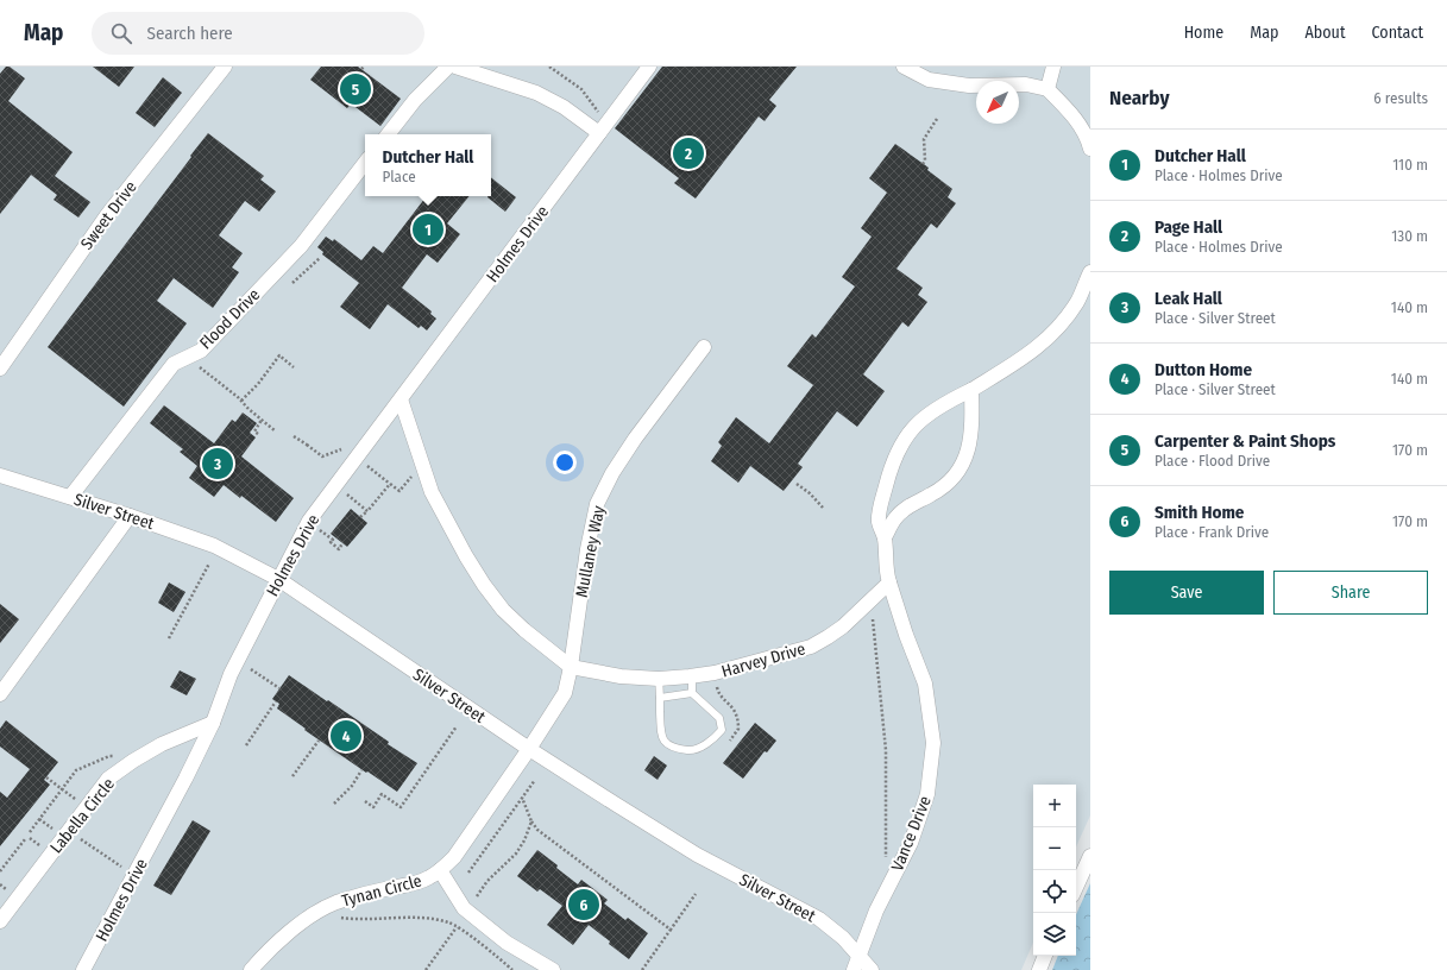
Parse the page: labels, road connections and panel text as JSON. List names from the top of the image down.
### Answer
{
  "streets": {
    "street": [
      "Sweet Drive",
      "Holmes Drive",
      "Flood Drive",
      "Silver Street",
      "Mullaney Way",
      "Harvey Drive",
      "Labella Circle",
      "Vance Drive",
      "Tynan Circle"
    ]
  },
  "crossings": [
    ["Holmes Drive", "Silver Street"],
    ["Holmes Drive", "Labella Circle"],
    ["Flood Drive", "Silver Street"],
    ["Silver Street", "Mullaney Way"],
    ["Silver Street", "Vance Drive"],
    ["Silver Street", "Tynan Circle"],
    ["Mullaney Way", "Harvey Drive"],
    ["Mullaney Way", "Tynan Circle"],
    ["Harvey Drive", "Vance Drive"]
  ],
  "north": "bottom left",
  "page": {
    "header": "Map",
    "search": "Search here",
    "nav": [
      "Home",
      "Map",
      "About",
      "Contact"
    ],
    "heading": ["Nearby", "6 results"],
    "pins": [
      "5",
      "2",
      "1",
      "3",
      "4",
      "6"
    ],
    "list": [
      {
        "mark": "1",
        "name": "Dutcher Hall",
        "note": "Place · Holmes Drive",
        "value": "110 m"
      },
      {
        "mark": "2",
        "name": "Page Hall",
        "note": "Place · Holmes Drive",
        "value": "130 m"
      },
      {
        "mark": "3",
        "name": "Leak Hall",
        "note": "Place · Silver Street",
        "value": "140 m"
      },
      {
        "mark": "4",
        "name": "Dutton Home",
        "note": "Place · Silver Street",
        "value": "140 m"
      },
      {
        "mark": "5",
        "name": "Carpenter & Paint Shops",
        "note": "Place · Flood Drive",
        "value": "170 m"
      },
      {
        "mark": "6",
        "name": "Smith Home",
        "note": "Place · Frank Drive",
        "value": "170 m"
      }
    ],
    "popup": ["Dutcher Hall", "Place"],
    "buttons": ["Save", "Share"],
    "map_buttons": ["+", "−"]
  }
}
